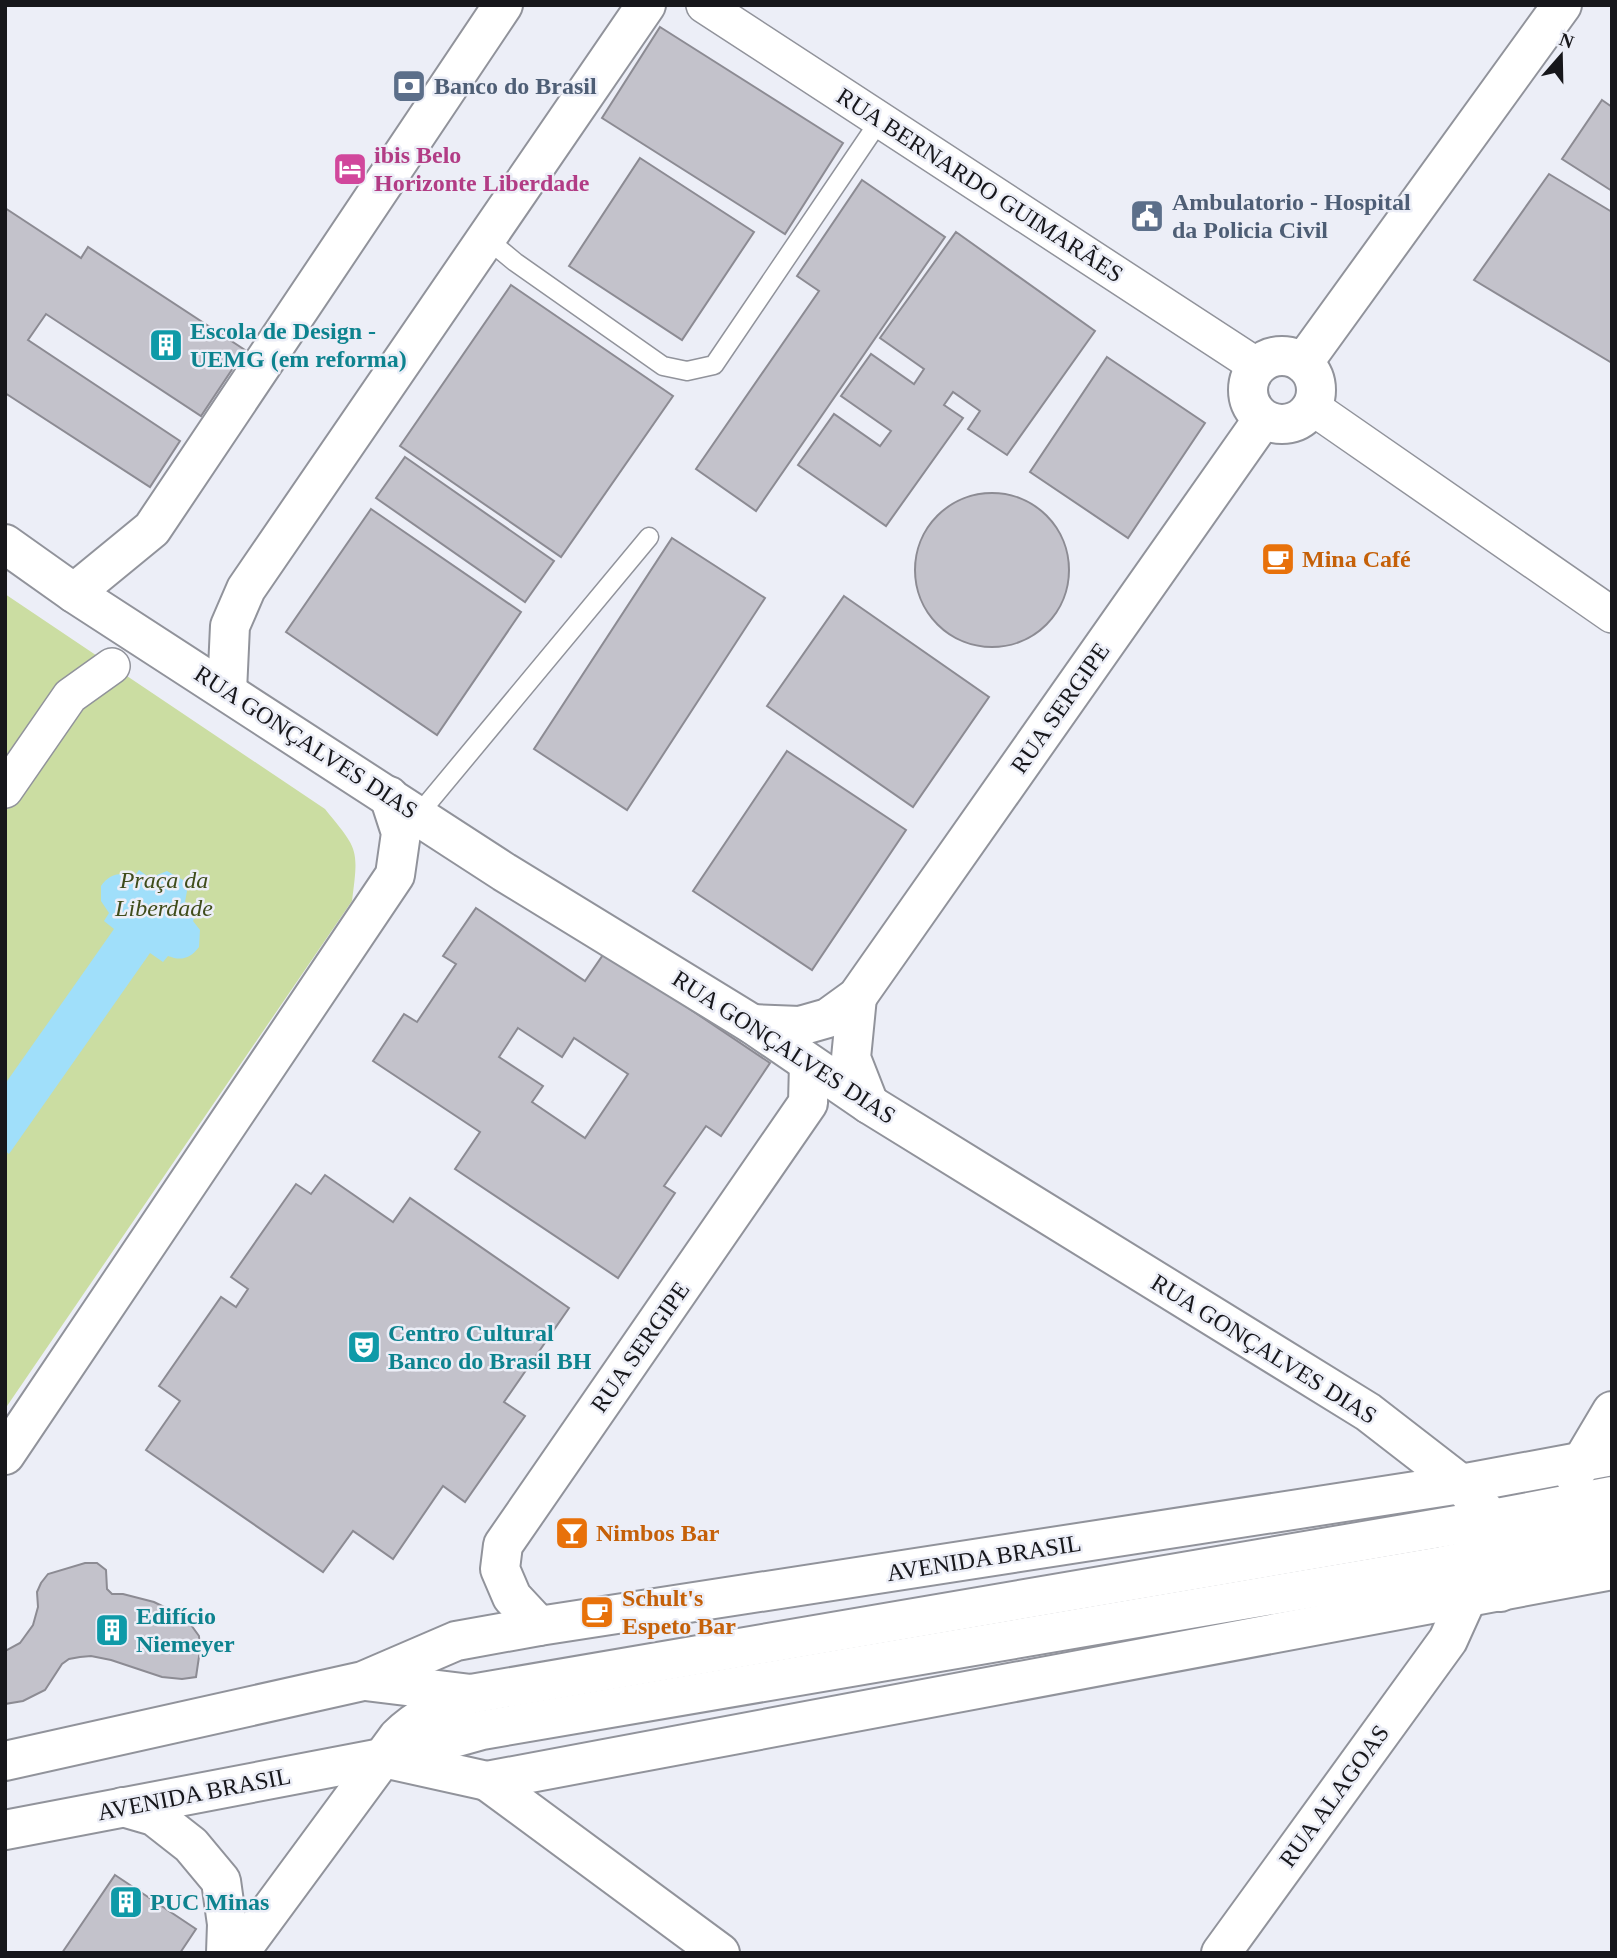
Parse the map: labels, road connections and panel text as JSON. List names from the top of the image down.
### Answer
{
  "streets": {
    "street": [
      "RUA BERNARDO GUIMARÃES",
      "RUA SERGIPE",
      "RUA GONÇALVES DIAS",
      "AVENIDA BRASIL",
      "RUA ALAGOAS"
    ]
  },
  "crossings": [
    ["RUA BERNARDO GUIMARÃES", "RUA SERGIPE"],
    ["RUA SERGIPE", "RUA GONÇALVES DIAS"],
    ["RUA SERGIPE", "AVENIDA BRASIL"],
    ["RUA GONÇALVES DIAS", "AVENIDA BRASIL"],
    ["RUA GONÇALVES DIAS", "RUA ALAGOAS"],
    ["AVENIDA BRASIL", "RUA ALAGOAS"]
  ],
  "parks": ["Praça da Liberdade"],
  "places": {
    "bank": ["Banco do Brasil"],
    "hotel": ["ibis Belo Horizonte Liberdade"],
    "public building": ["Ambulatorio - Hospital da Policia Civil"],
    "building": ["Escola de Design - UEMG (em reforma)", "Edifício Niemeyer", "PUC Minas"],
    "cafe": ["Mina Café", "Schult's Espeto Bar"],
    "theatre": ["Centro Cultural Banco do Brasil BH"],
    "bar": ["Nimbos Bar"]
  },
  "north": "top"
}
